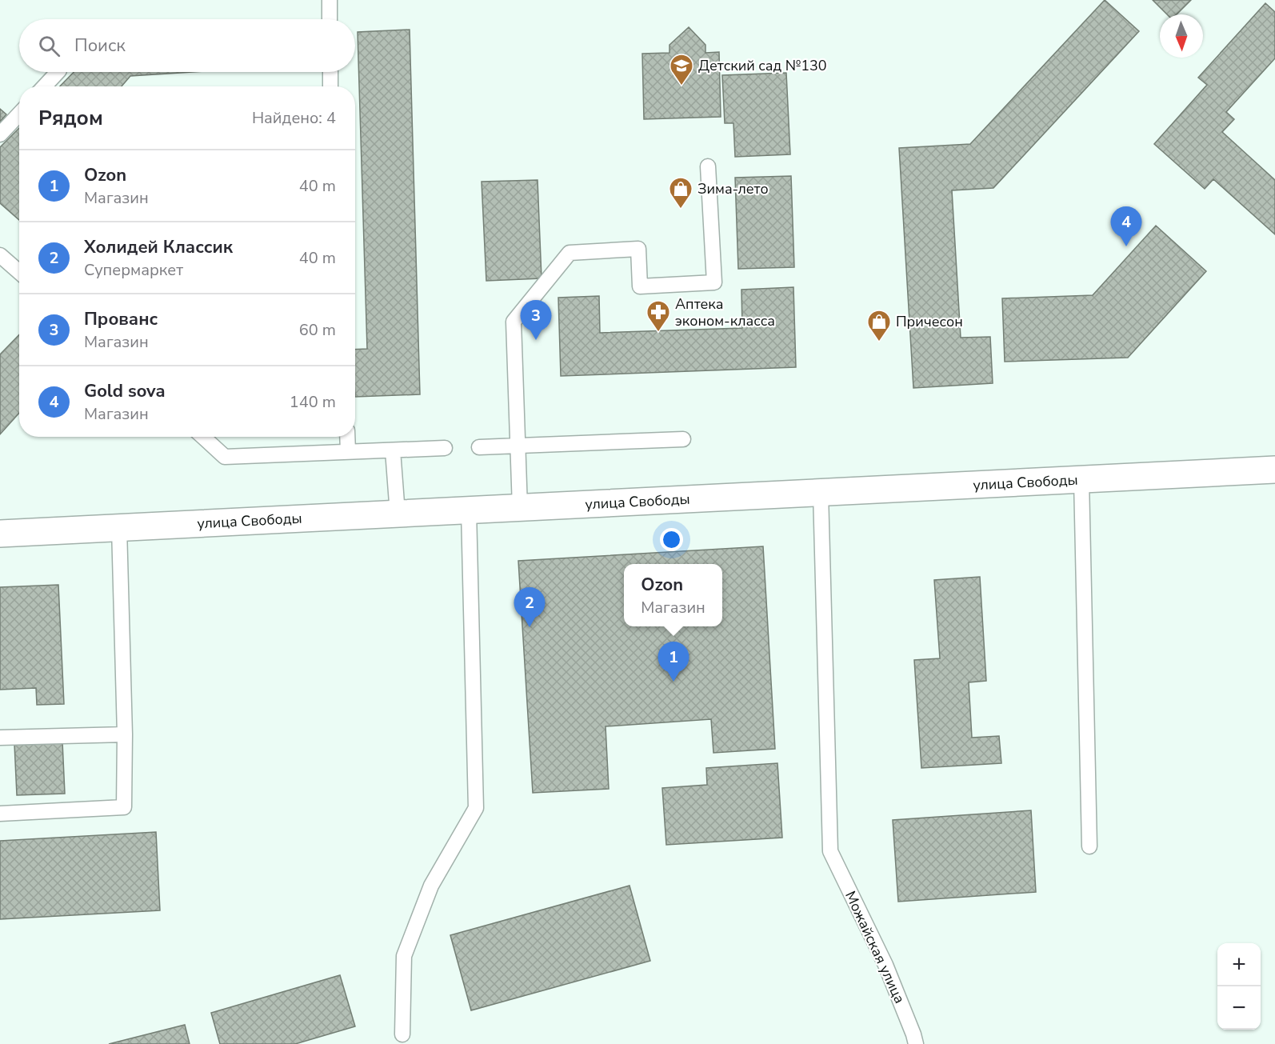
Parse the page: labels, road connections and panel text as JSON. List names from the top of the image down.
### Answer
{
  "streets": {
    "street": ["улица Свободы"],
    "lane": ["Можайская улица"]
  },
  "crossings": [
    ["улица Свободы", "Можайская улица"]
  ],
  "places": {
    "school or university": ["Детский сад №130"],
    "shop": ["Зима-лето", "Причесон"],
    "pharmacy": ["Аптека эконом-класса"]
  },
  "north": "bottom",
  "page": {
    "search": "Поиск",
    "heading": ["Рядом", "Найдено: 4"],
    "list": [
      {
        "mark": "1",
        "name": "Ozon",
        "note": "Магазин",
        "value": "40 m"
      },
      {
        "mark": "2",
        "name": "Холидей Классик",
        "note": "Супермаркет",
        "value": "40 m"
      },
      {
        "mark": "3",
        "name": "Прованс",
        "note": "Магазин",
        "value": "60 m"
      },
      {
        "mark": "4",
        "name": "Gold sova",
        "note": "Магазин",
        "value": "140 m"
      }
    ],
    "pins": [
      "4",
      "3",
      "2",
      "1"
    ],
    "popup": ["Ozon", "Магазин"],
    "map_buttons": ["+", "−"]
  }
}
